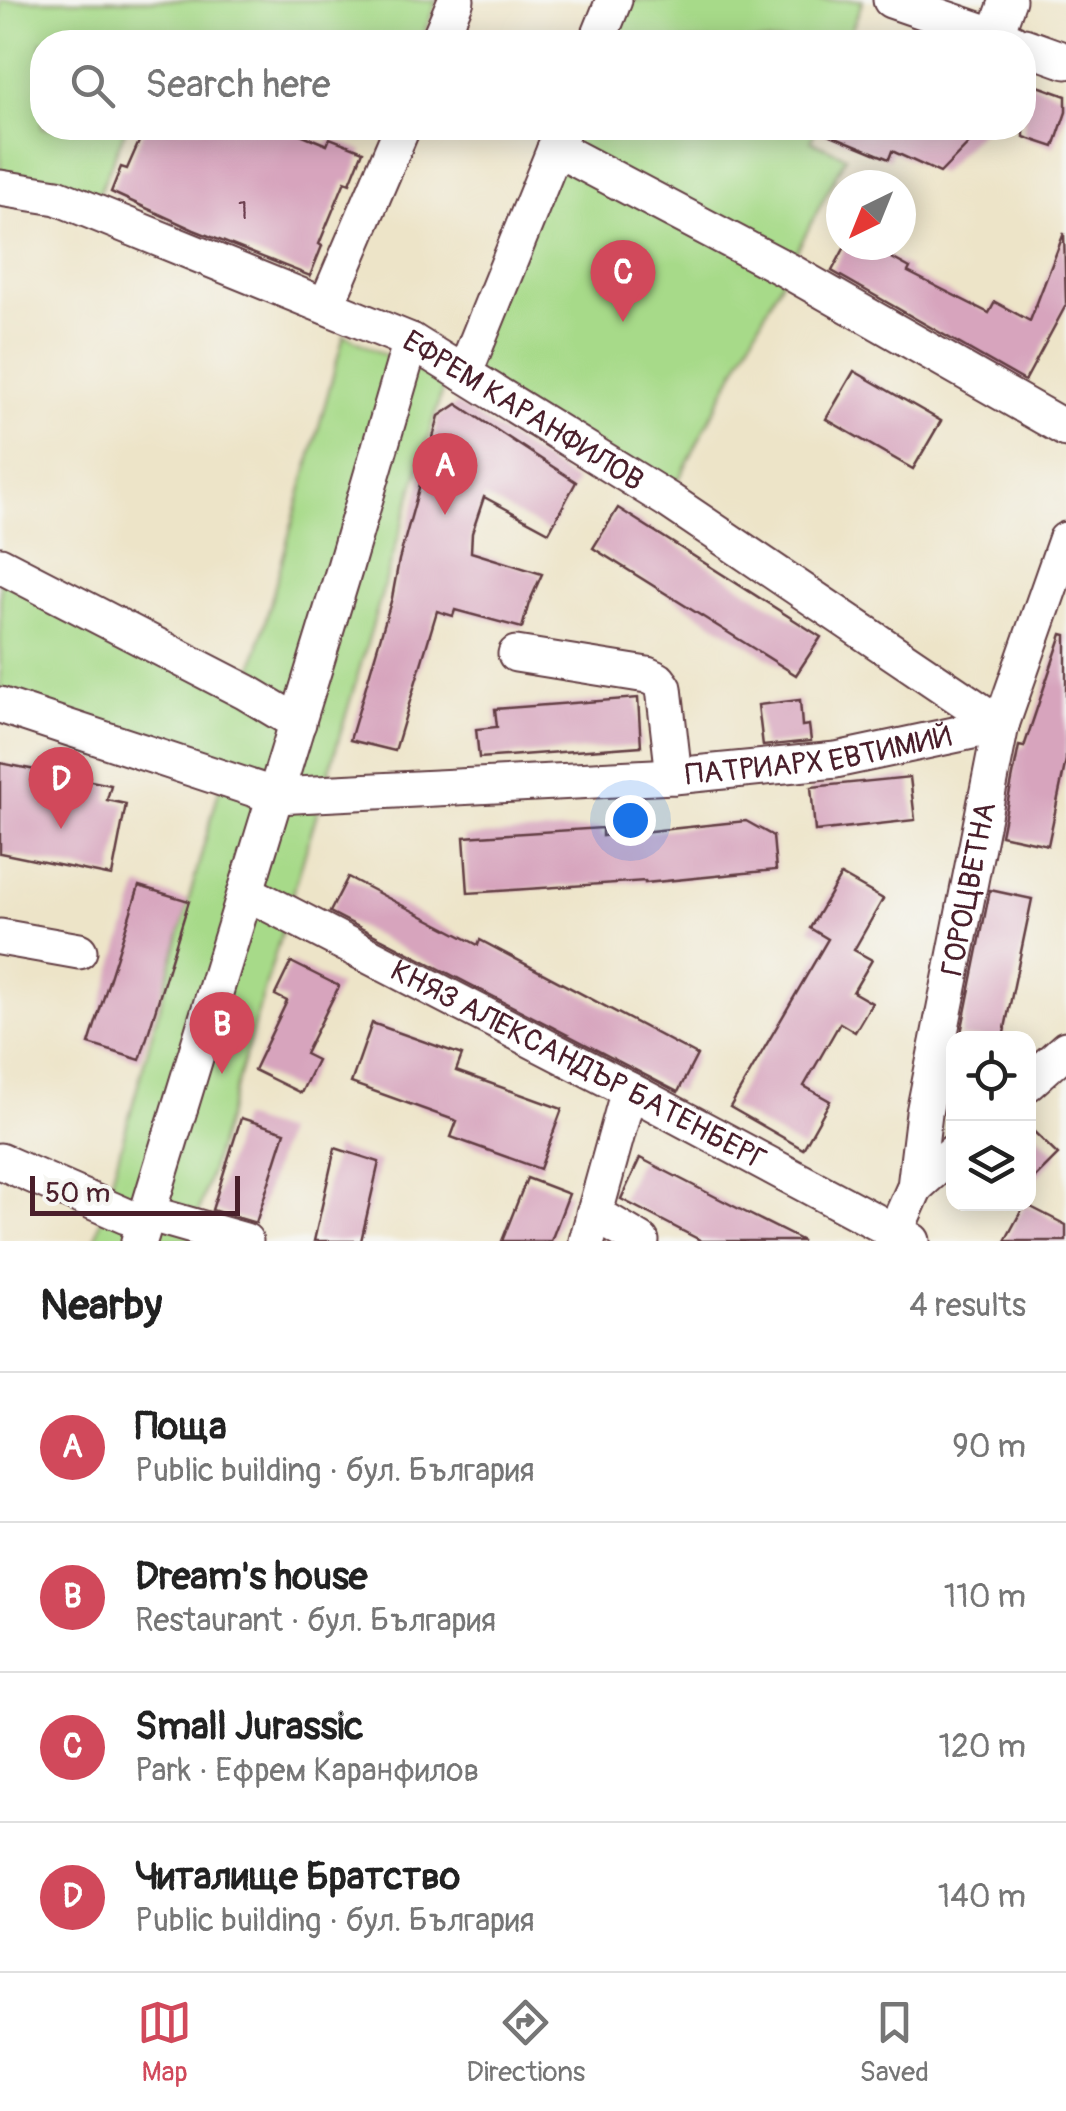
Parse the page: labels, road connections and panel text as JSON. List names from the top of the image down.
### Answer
{
  "streets": {
    "street": [
      "ЕФРЕМ КАРАНФИЛОВ",
      "ПАТРИАРХ ЕВТИМИЙ",
      "ГОРОЦВЕТНА",
      "КНЯЗ АЛЕКСАНДЪР БАТЕНБЕРГ"
    ]
  },
  "crossings": [
    ["ЕФРЕМ КАРАНФИЛОВ", "ПАТРИАРХ ЕВТИМИЙ"],
    ["ЕФРЕМ КАРАНФИЛОВ", "ГОРОЦВЕТНА"],
    ["ПАТРИАРХ ЕВТИМИЙ", "ГОРОЦВЕТНА"],
    ["ГОРОЦВЕТНА", "КНЯЗ АЛЕКСАНДЪР БАТЕНБЕРГ"]
  ],
  "house_numbers": ["1"],
  "scale_bar": "50 m",
  "north": "bottom left",
  "page": {
    "search": "Search here",
    "pins": [
      "C",
      "A",
      "D",
      "B"
    ],
    "scale": "50 m",
    "heading": ["Nearby", "4 results"],
    "list": [
      {
        "mark": "A",
        "name": "Поща",
        "note": "Public building · бул. България",
        "value": "90 m"
      },
      {
        "mark": "B",
        "name": "Dream's house",
        "note": "Restaurant · бул. България",
        "value": "110 m"
      },
      {
        "mark": "C",
        "name": "Small Jurassic",
        "note": "Park · Ефрем Каранфилов",
        "value": "120 m"
      },
      {
        "mark": "D",
        "name": "Читалище Братство",
        "note": "Public building · бул. България",
        "value": "140 m"
      }
    ],
    "nav": ["Map", "Directions", "Saved"]
  }
}
